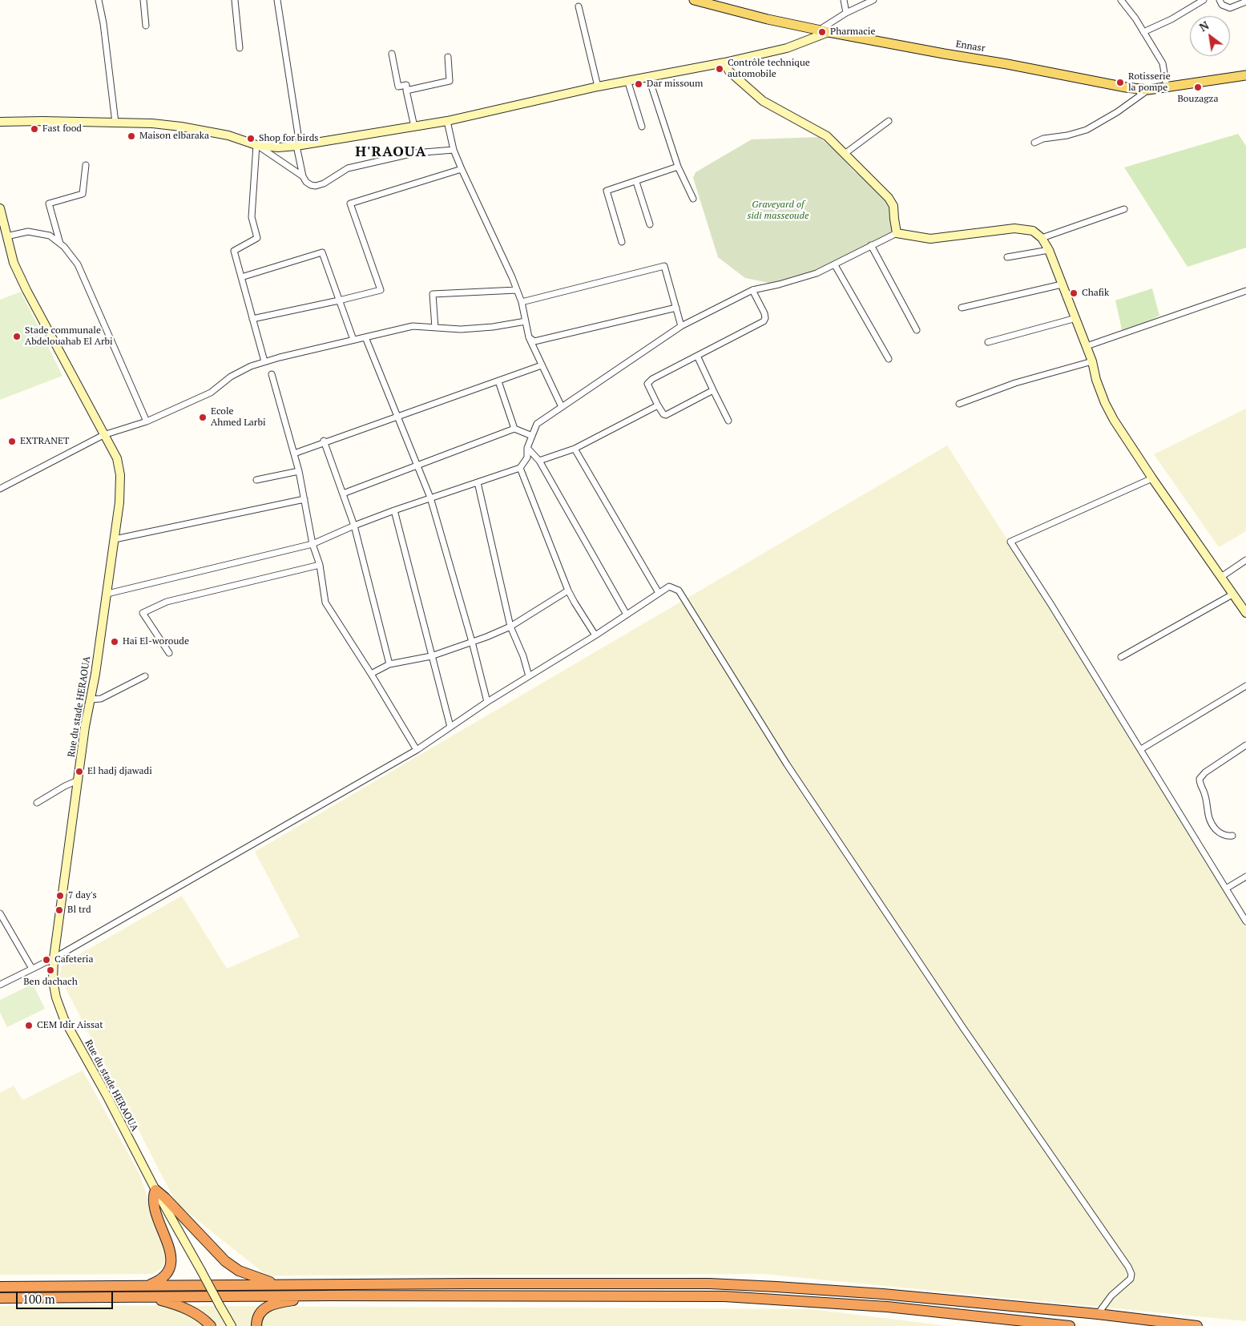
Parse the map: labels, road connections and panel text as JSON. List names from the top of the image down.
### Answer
{
  "streets": {
    "main road": ["Ennasr"],
    "street": ["Rue du stade HERAOUA"]
  },
  "districts": ["H'RAOUA"],
  "parks": ["Graveyard of sidi masseoude"],
  "places": [
    "Pharmacie",
    "Contrôle technique automobile",
    "Rotisserie la pompe",
    "Dar missoum",
    "Bouzagza",
    "Fast food",
    "Maison elbaraka",
    "Shop for birds",
    "Chafik",
    "Stade communale Abdelouahab El Arbi",
    "Ecole Ahmed Larbi",
    "EXTRANET",
    "Hai El-woroude",
    "El hadj djawadi",
    "7 day's",
    "Bl trd",
    "Cafeteria",
    "Ben dachach",
    "CEM Idir Aissat"
  ],
  "scale_bar": "100 m",
  "north": "top left"
}
